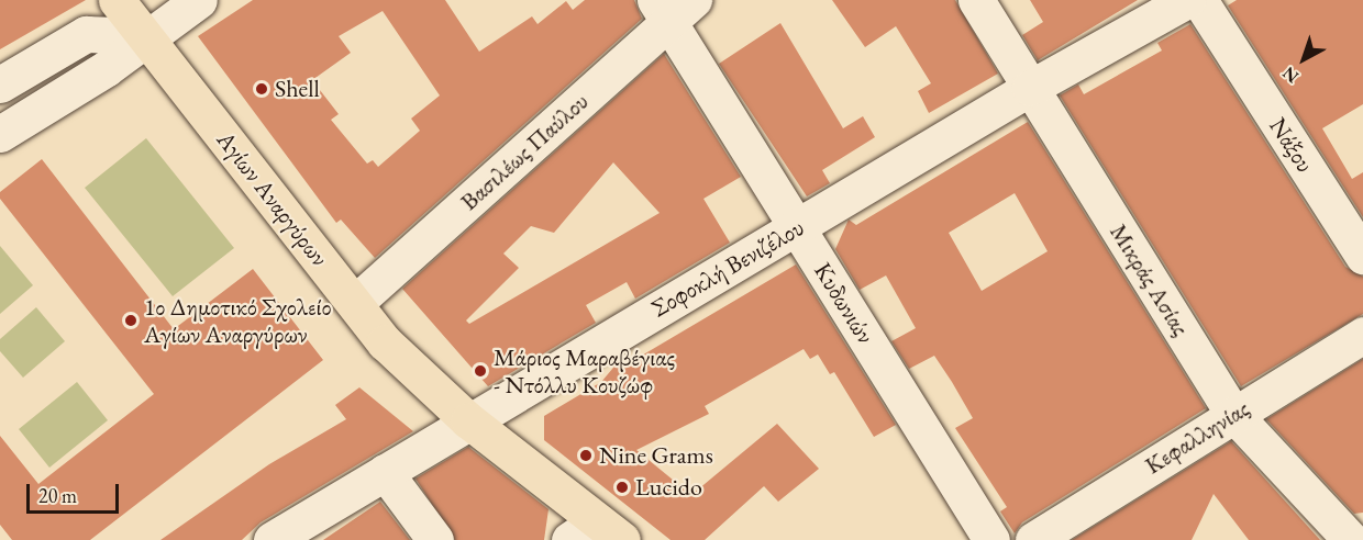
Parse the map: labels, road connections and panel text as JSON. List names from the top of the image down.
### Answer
{
  "streets": {
    "main road": ["Αγίων Αναργύρων"],
    "street": [
      "Νάξου",
      "Βασιλέως Παύλου",
      "Σοφοκλή Βενιζέλου",
      "Μικράς Ασίας",
      "Κυδωνιών",
      "Κεφαλληνίας"
    ]
  },
  "crossings": [
    ["Βασιλέως Παύλου", "Αγίων Αναργύρων"],
    ["Βασιλέως Παύλου", "Κυδωνιών"],
    ["Αγίων Αναργύρων", "Σοφοκλή Βενιζέλου"],
    ["Σοφοκλή Βενιζέλου", "Μικράς Ασίας"],
    ["Σοφοκλή Βενιζέλου", "Κυδωνιών"],
    ["Μικράς Ασίας", "Κεφαλληνίας"]
  ],
  "places": [
    "Shell",
    "1ο Δημοτικό Σχολείο Αγίων Αναργύρων",
    "Μάριος Μαραβέγιας - Ντόλλυ Κουζώφ",
    "Nine Grams",
    "Lucido"
  ],
  "scale_bar": "20 m",
  "north": "bottom left"
}
